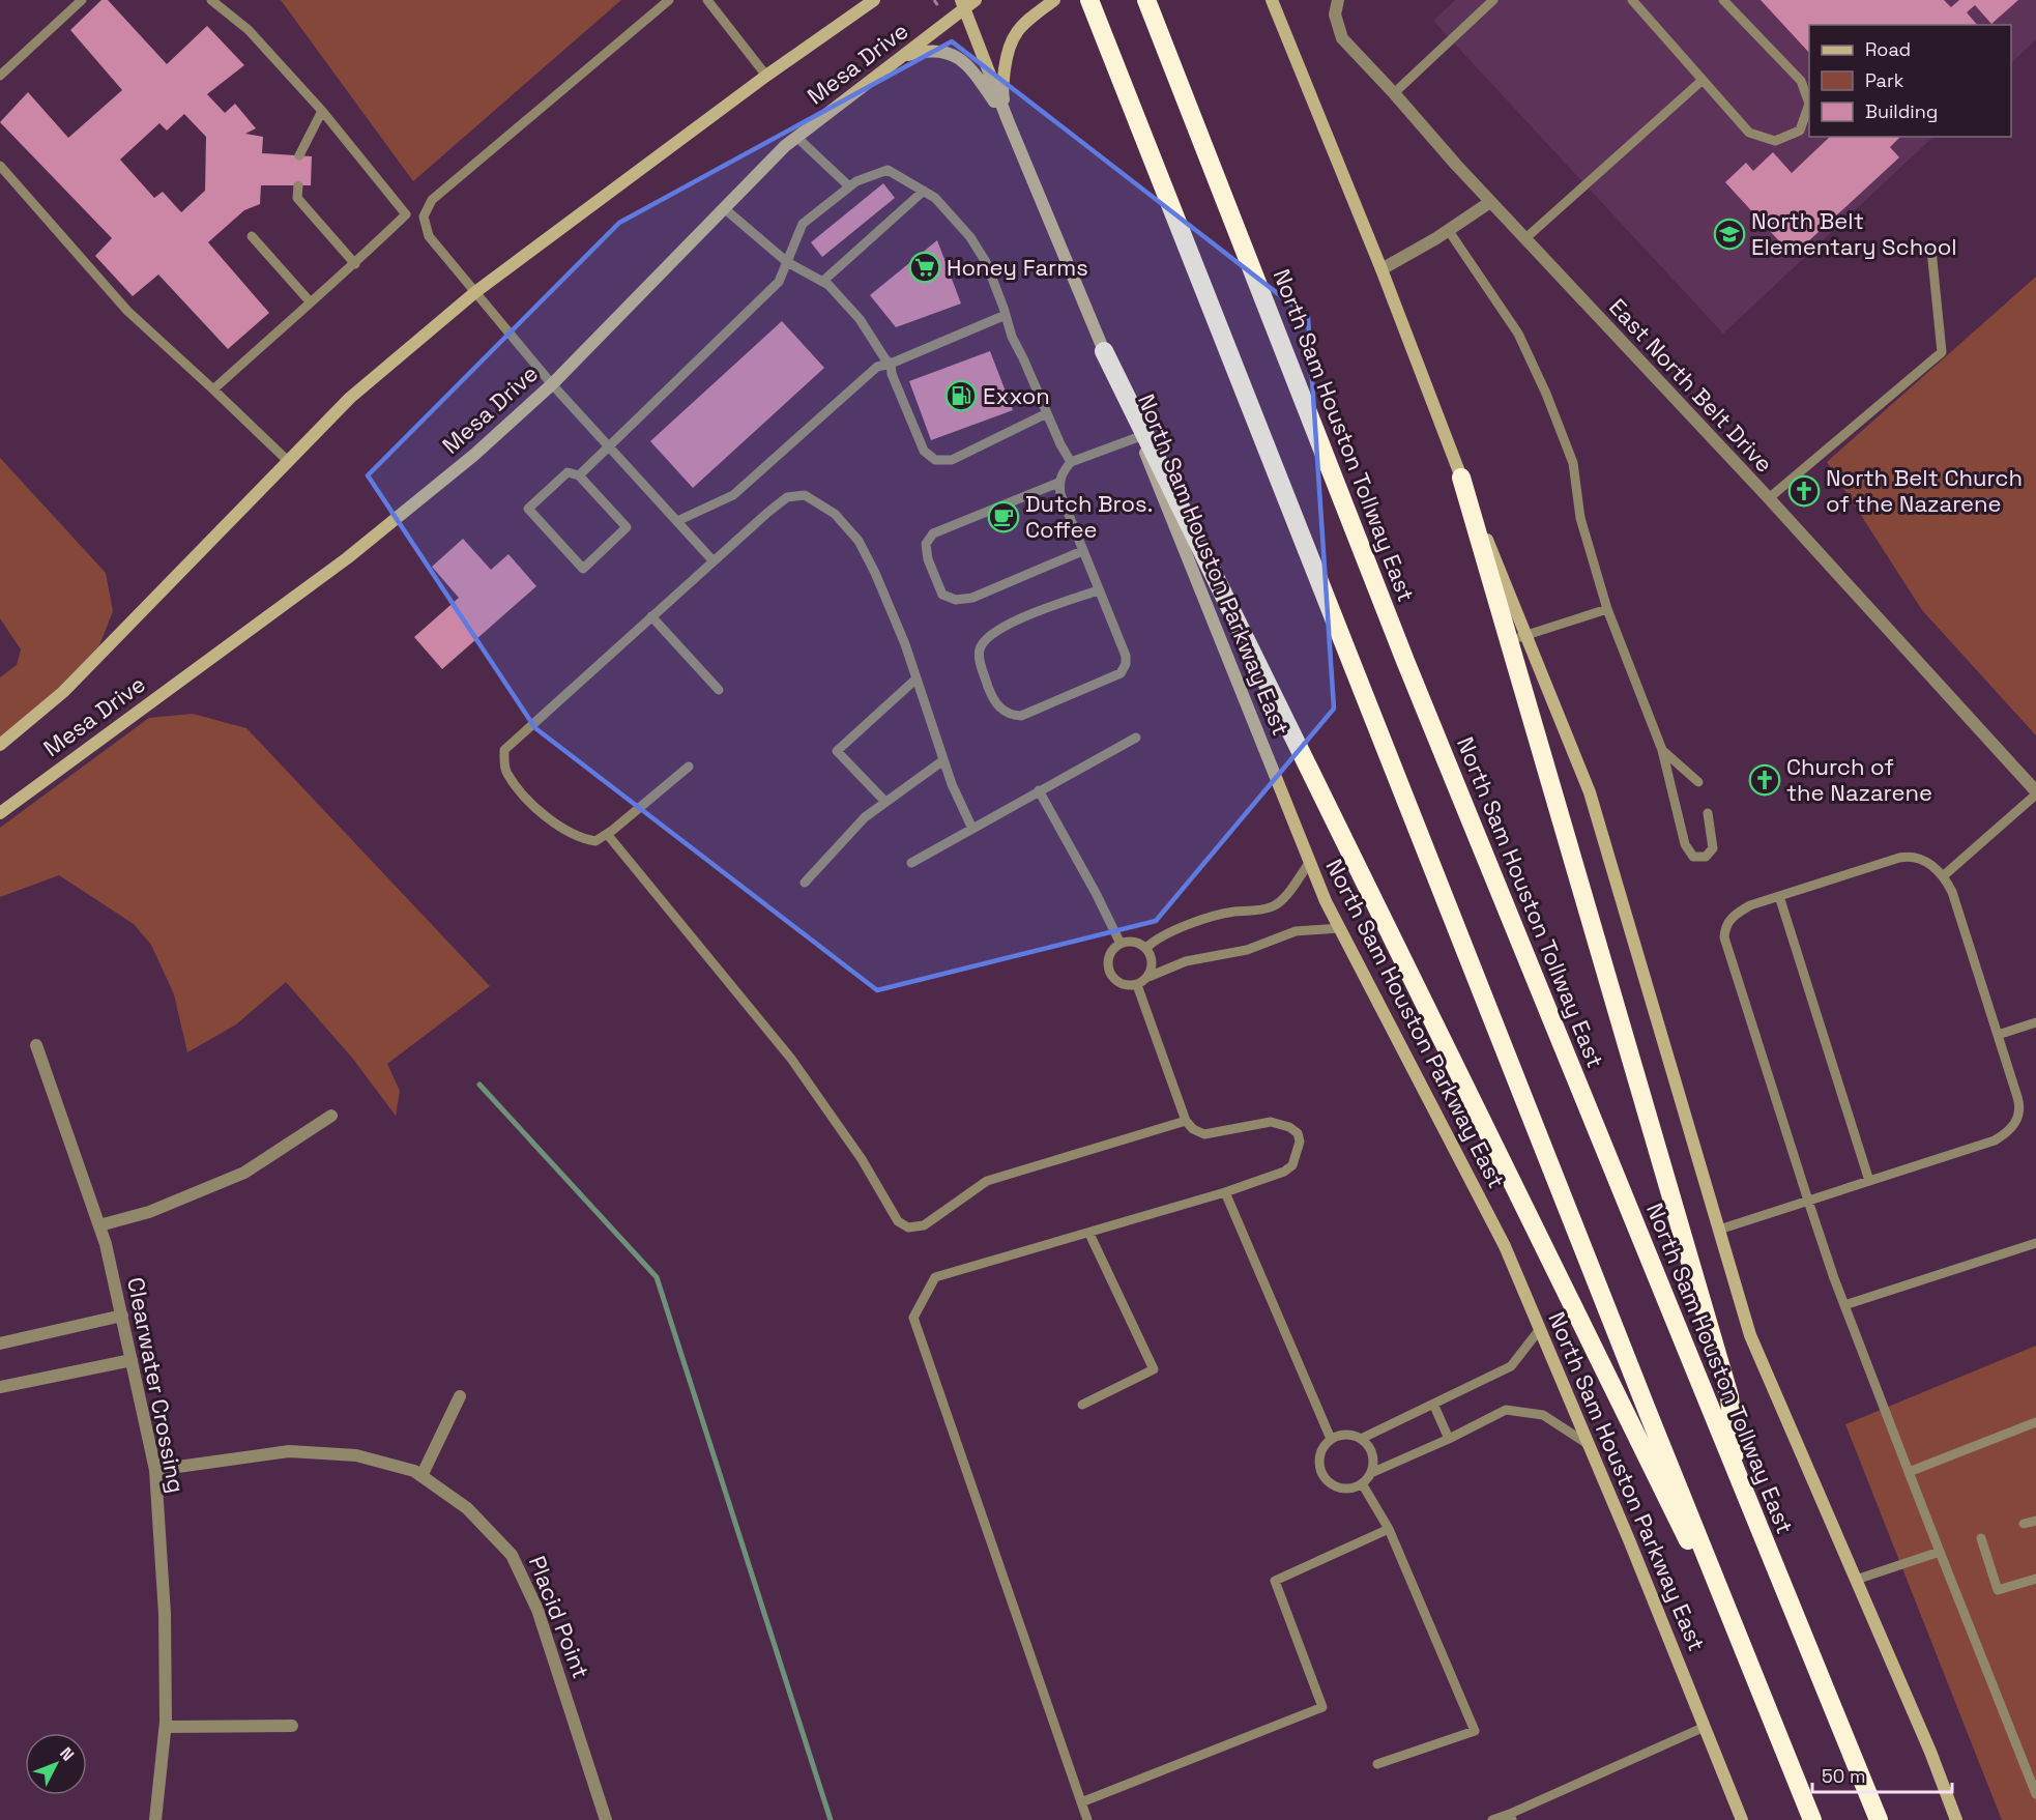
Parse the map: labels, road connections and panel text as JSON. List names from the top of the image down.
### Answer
{
  "streets": {
    "highway": ["North Sam Houston Tollway East"],
    "main road": ["Mesa Drive", "North Sam Houston Parkway East"],
    "street": ["East North Belt Drive", "Clearwater Crossing", "Placid Point"]
  },
  "crossings": [
    ["Mesa Drive", "North Sam Houston Parkway East"],
    ["Clearwater Crossing", "Placid Point"]
  ],
  "places": {
    "school or university": ["North Belt Elementary School"],
    "supermarket": ["Honey Farms"],
    "fuel station": ["Exxon"],
    "church": ["North Belt Church of the Nazarene", "Church of the Nazarene"],
    "cafe": ["Dutch Bros. Coffee"]
  },
  "legend": ["Road", "Park", "Building"],
  "scale_bar": "50 m",
  "north": "top right"
}
